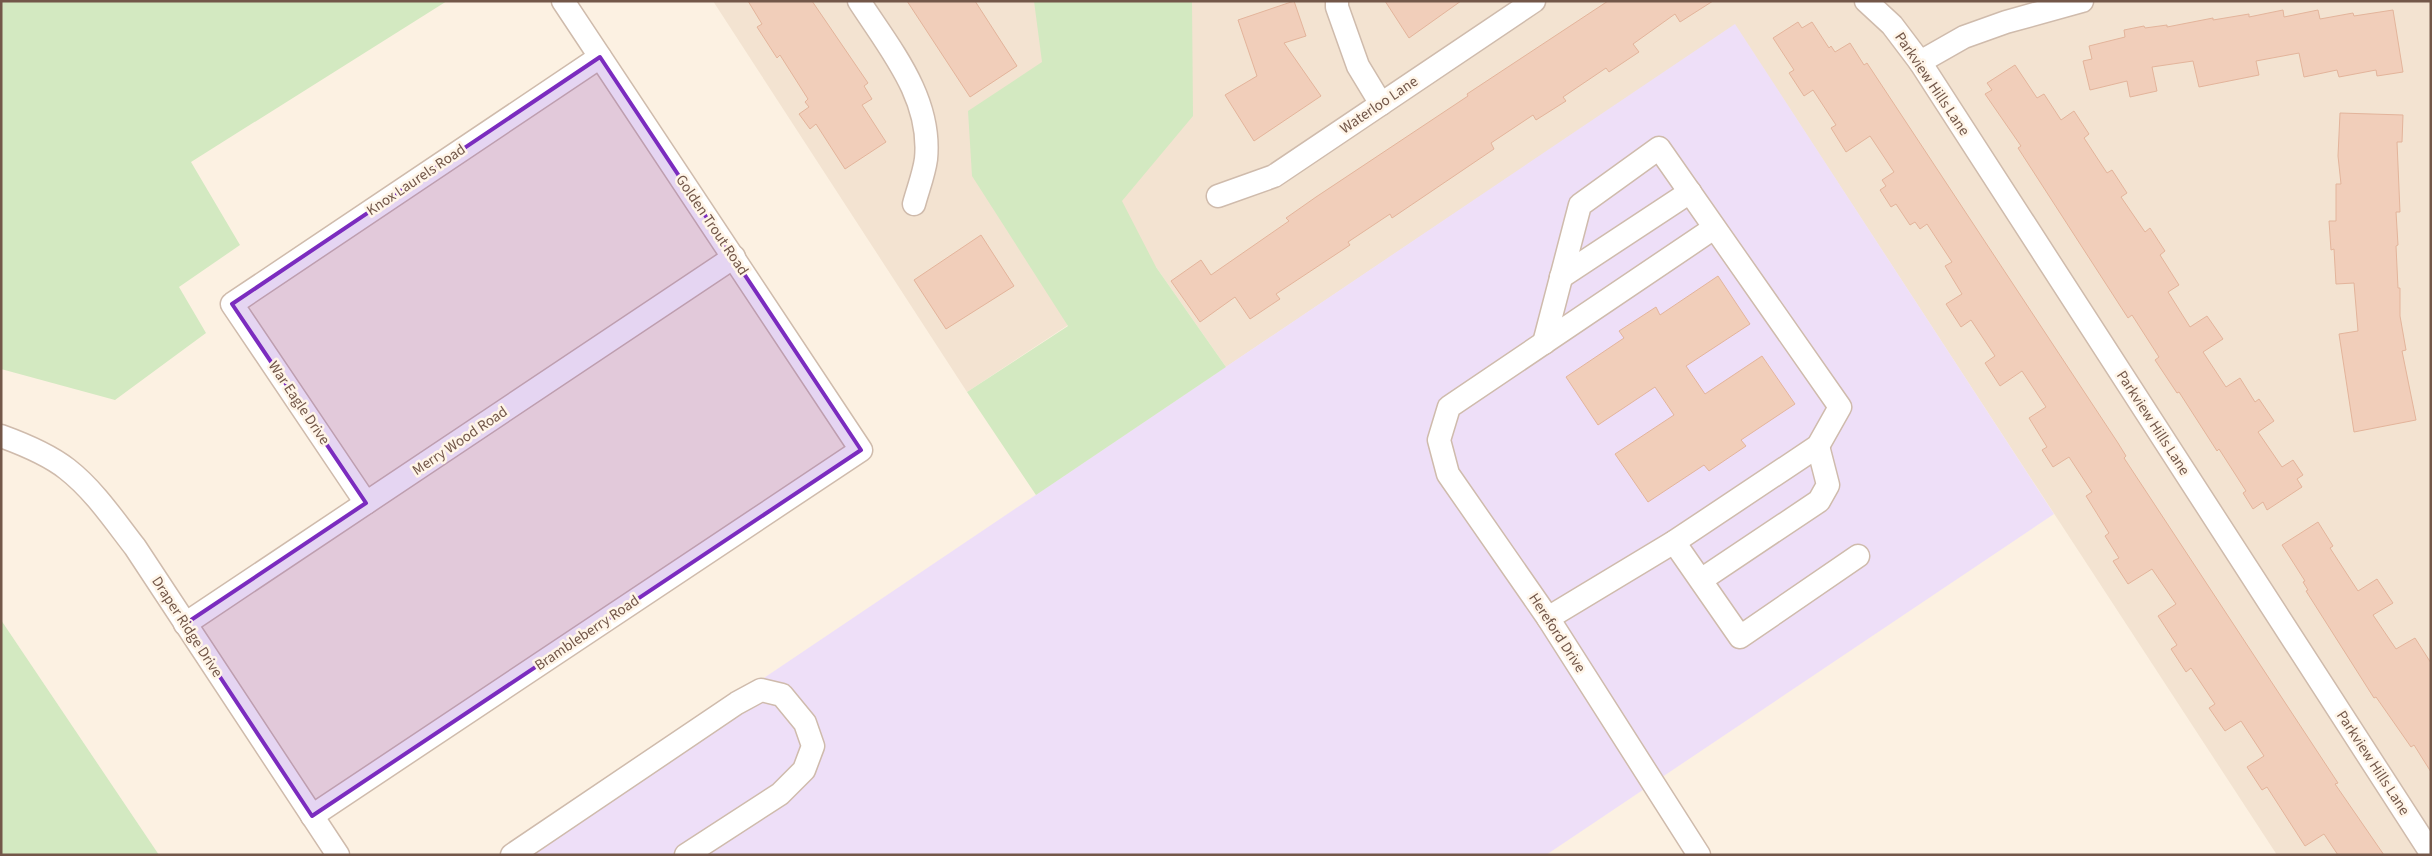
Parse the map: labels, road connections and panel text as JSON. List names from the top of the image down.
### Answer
{
  "streets": {
    "street": [
      "Parkview Hills Lane",
      "Waterloo Lane",
      "Knox Laurels Road",
      "Golden Trout Road",
      "War Eagle Drive",
      "Merry Wood Road",
      "Draper Ridge Drive",
      "Brambleberry Road",
      "Hereford Drive"
    ]
  },
  "crossings": [
    ["Knox Laurels Road", "Golden Trout Road"],
    ["Knox Laurels Road", "War Eagle Drive"],
    ["Golden Trout Road", "Merry Wood Road"],
    ["Golden Trout Road", "Brambleberry Road"],
    ["War Eagle Drive", "Merry Wood Road"],
    ["Merry Wood Road", "Draper Ridge Drive"],
    ["Draper Ridge Drive", "Brambleberry Road"]
  ]
}
